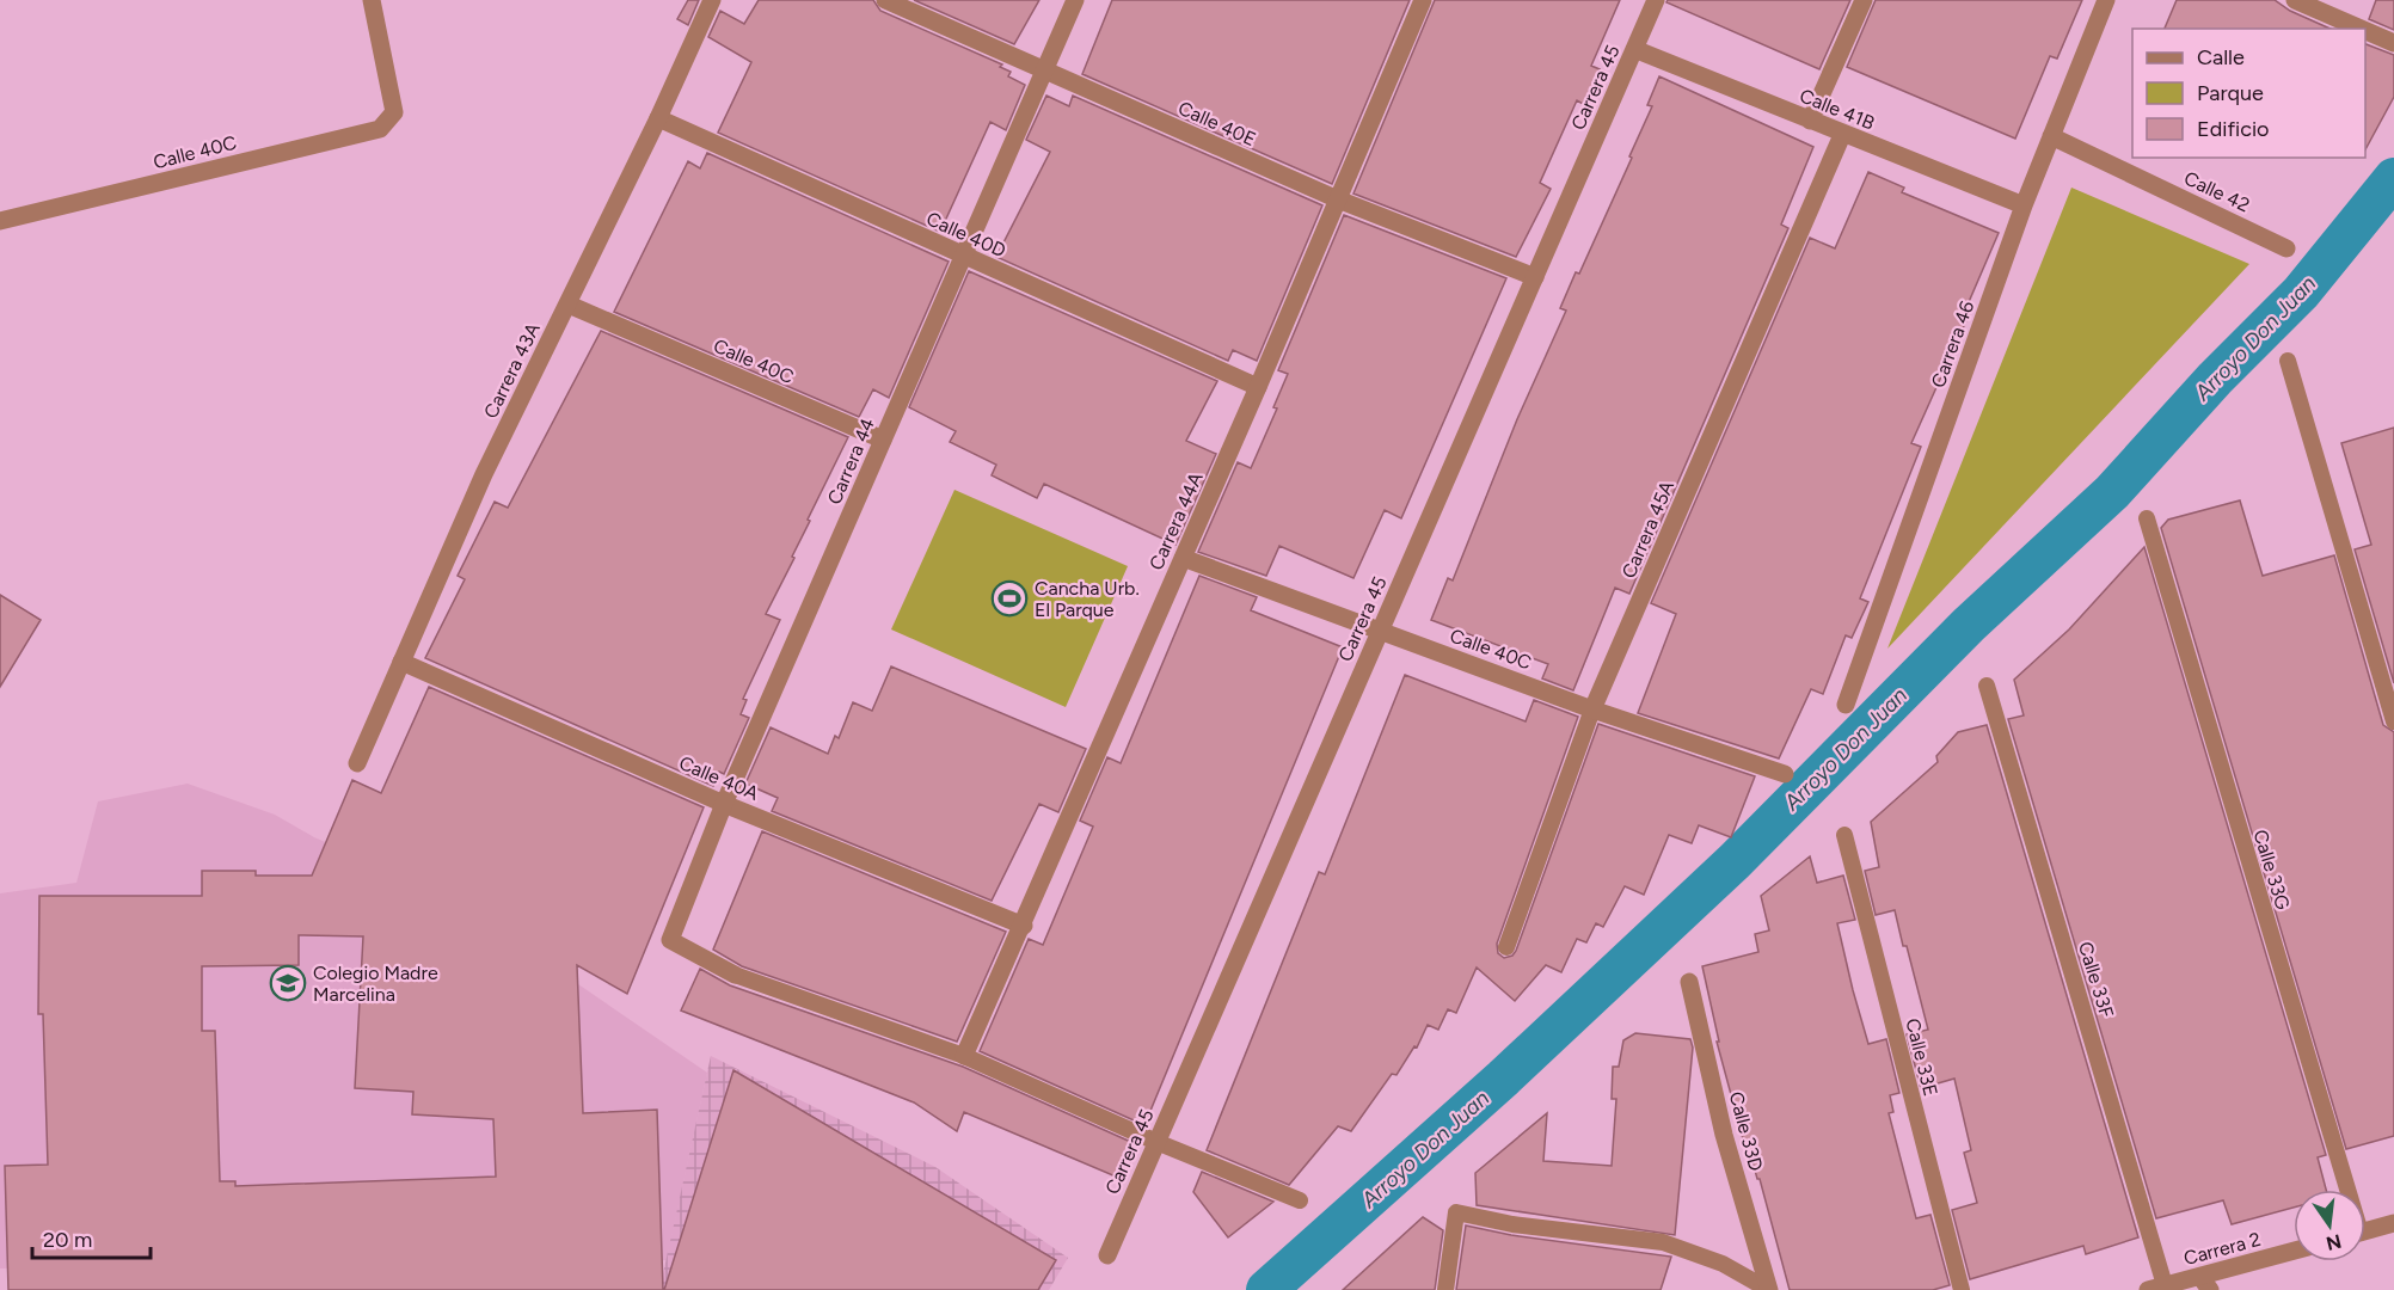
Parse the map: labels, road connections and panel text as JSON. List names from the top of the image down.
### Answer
{
  "streets": {
    "street": [
      "Carrera 45",
      "Calle 41B",
      "Calle 40E",
      "Calle 40C",
      "Calle 42",
      "Calle 40D",
      "Carrera 46",
      "Carrera 43A",
      "Carrera 44",
      "Carrera 44A",
      "Carrera 45A",
      "Calle 40A",
      "Calle 33D",
      "Carrera 2"
    ],
    "lane": ["Calle 33G", "Calle 33F", "Calle 33E"]
  },
  "crossings": [
    ["Carrera 45", "Calle 41B"],
    ["Carrera 45", "Calle 40E"],
    ["Carrera 45", "Calle 40C"],
    ["Calle 41B", "Carrera 46"],
    ["Calle 41B", "Carrera 45A"],
    ["Calle 40E", "Carrera 44"],
    ["Calle 40E", "Carrera 44A"],
    ["Calle 40C", "Carrera 43A"],
    ["Calle 40C", "Carrera 44"],
    ["Calle 40C", "Carrera 44A"],
    ["Calle 40C", "Carrera 45A"],
    ["Calle 42", "Carrera 46"],
    ["Calle 40D", "Carrera 43A"],
    ["Calle 40D", "Carrera 44"],
    ["Calle 40D", "Carrera 44A"],
    ["Carrera 43A", "Calle 40A"],
    ["Carrera 44", "Calle 40A"],
    ["Carrera 44A", "Calle 40A"],
    ["Calle 33F", "Carrera 2"]
  ],
  "water": ["Arroyo Don Juan"],
  "places": {
    "sports": ["Cancha Urb. El Parque"],
    "school or university": ["Colegio Madre Marcelina"]
  },
  "legend": ["Calle", "Parque", "Edificio"],
  "scale_bar": "20 m",
  "north": "bottom"
}
